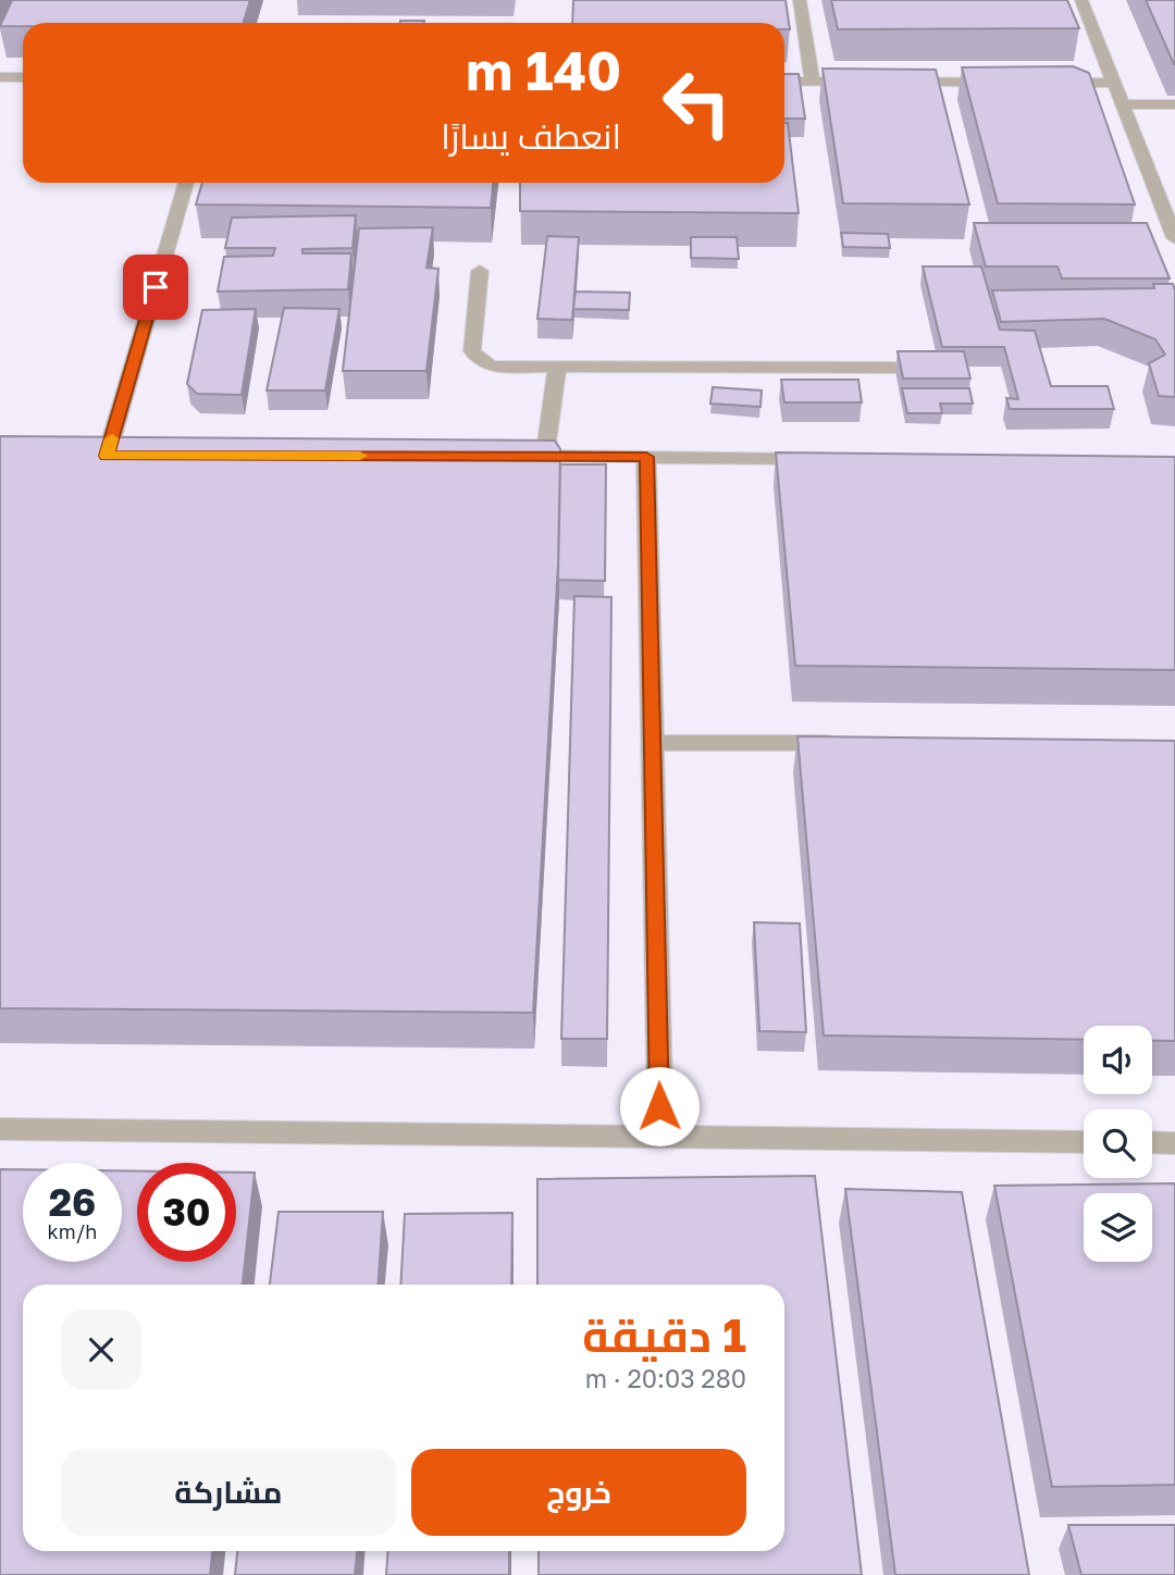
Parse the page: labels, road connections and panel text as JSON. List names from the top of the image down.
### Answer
{
  "page": {
    "turn": ["140 m", "انعطف يسارًا"],
    "speed": "26 km/h",
    "limit": "30",
    "heading": ["1 دقيقة", "280 m · 20:03"],
    "buttons": ["خروج", "مشاركة"]
  }
}
